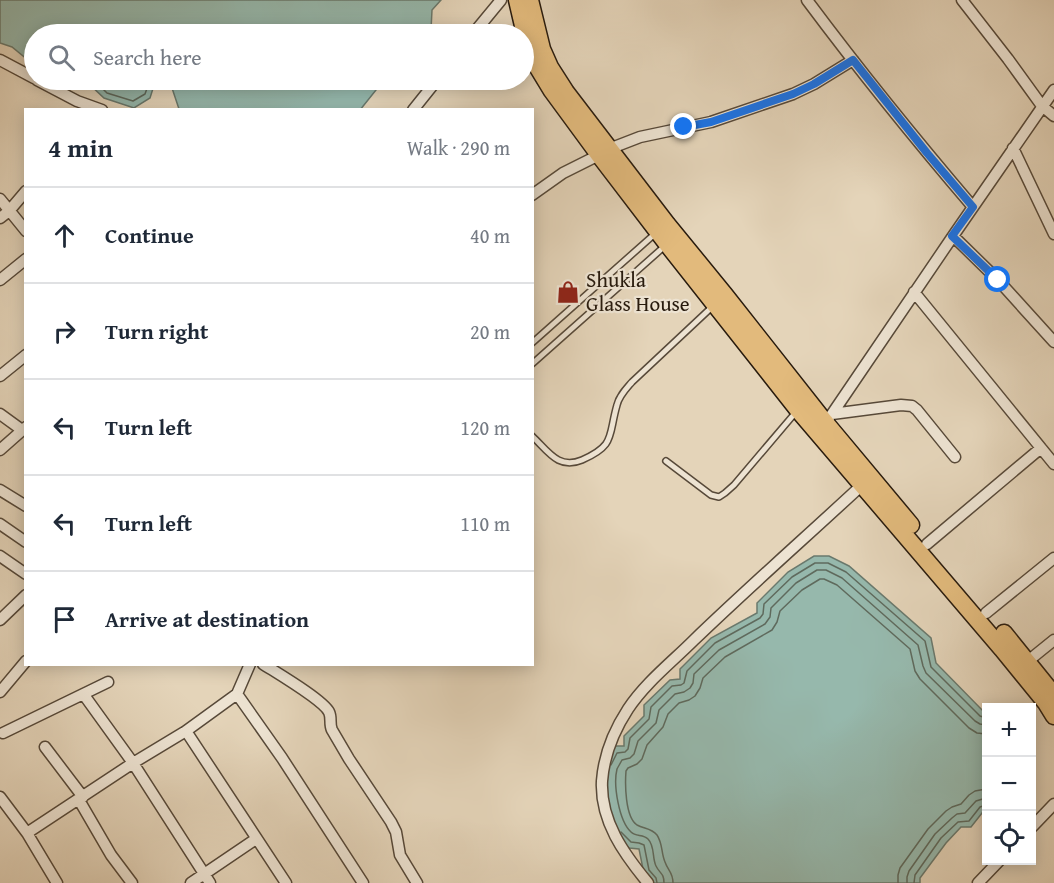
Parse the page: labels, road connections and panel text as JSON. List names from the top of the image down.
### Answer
{
  "places": {
    "shop": ["Shukla Glass House"]
  },
  "page": {
    "search": "Search here",
    "heading": ["4 min", "Walk · 290 m"],
    "list": [
      ["Continue", "40 m"],
      ["Turn right", "20 m"],
      ["Turn left", "120 m"],
      ["Turn left", "110 m"],
      "Arrive at destination"
    ],
    "map_buttons": ["+", "−"]
  }
}
